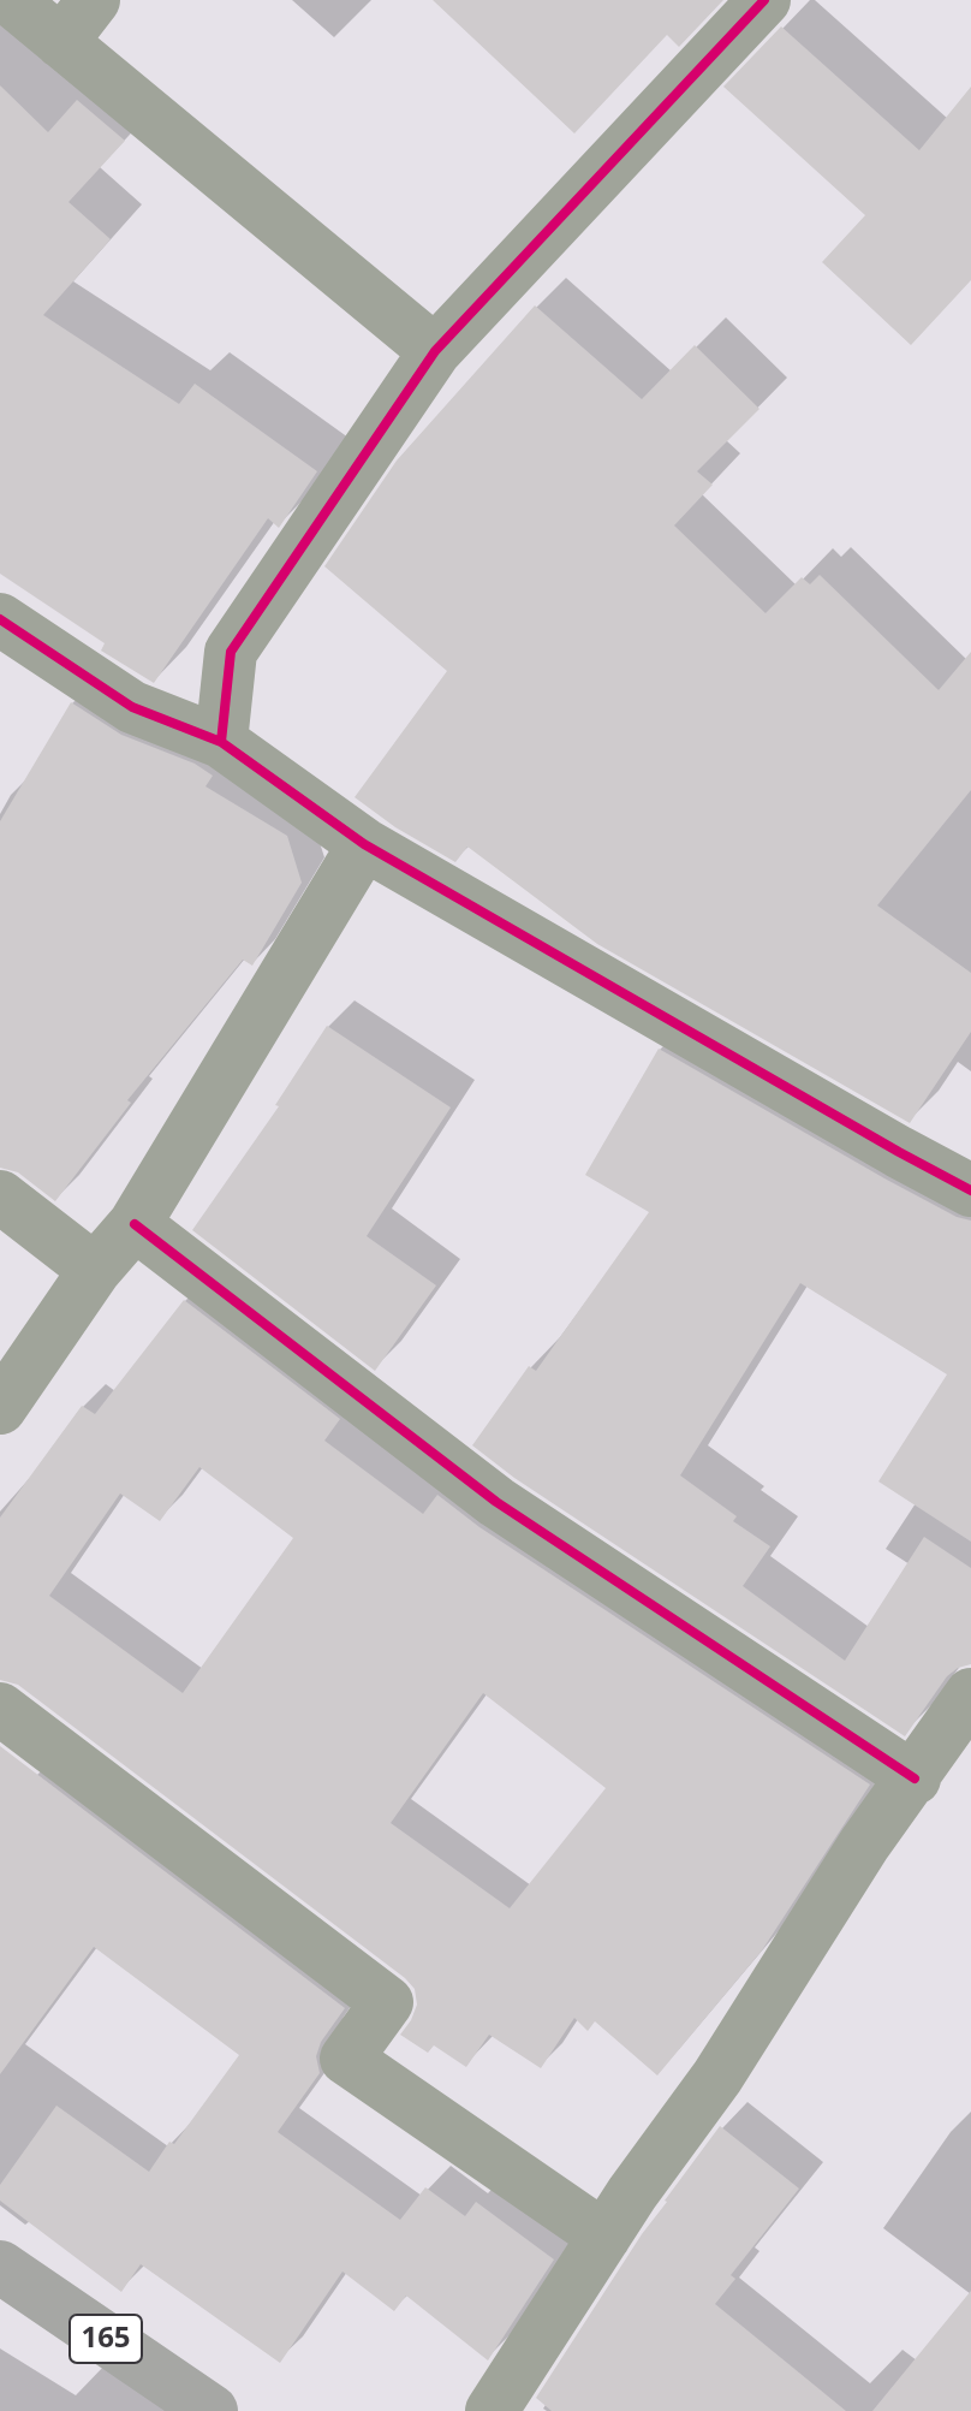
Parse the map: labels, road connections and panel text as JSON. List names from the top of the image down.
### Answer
{
  "streets": {
    "highway": ["165"]
  }
}
